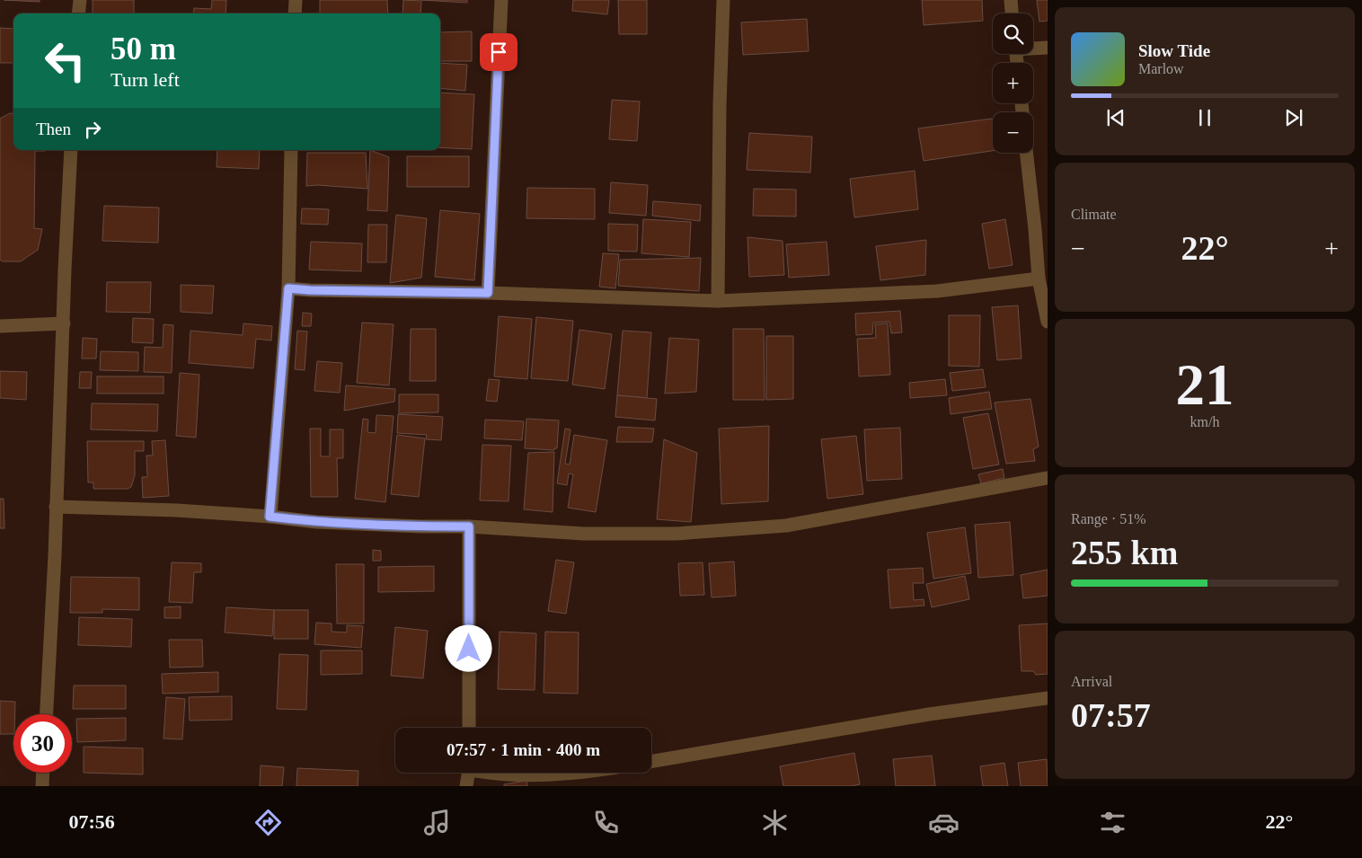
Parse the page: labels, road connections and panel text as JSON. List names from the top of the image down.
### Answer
{
  "page": {
    "map_buttons": ["+", "−"],
    "turn": ["50 m", "Turn left"],
    "song": ["Slow Tide", "Marlow"],
    "then": "Then",
    "tile": [
      "Climate",
      ["21", "km/h"],
      ["Range · 51%", "255 km"],
      ["Arrival", "07:57"]
    ],
    "heat": ["−", "22°", "+"],
    "limit": "30",
    "trip": "07:57 · 1 min · 400 m",
    "tabs": ["07:56", "22°"]
  }
}
